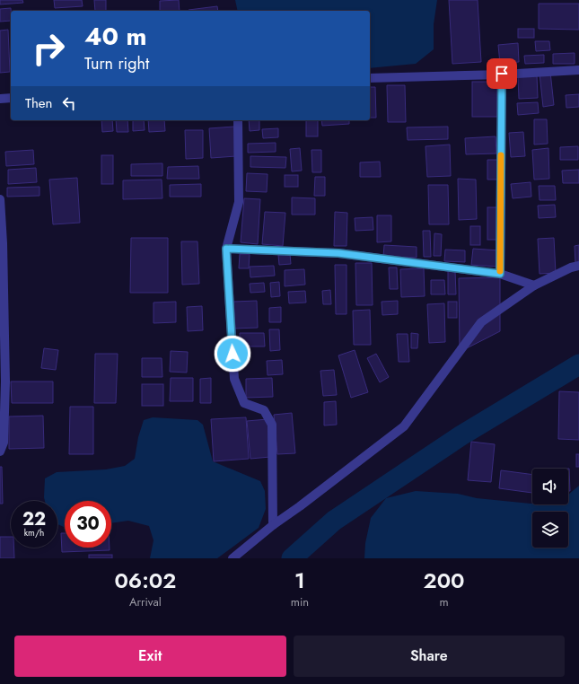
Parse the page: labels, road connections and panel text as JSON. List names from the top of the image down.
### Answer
{
  "page": {
    "turn": ["40 m", "Turn right"],
    "then": "Then",
    "speed": "22 km/h",
    "limit": "30",
    "eta": [
      "06:02",
      "Arrival",
      "1",
      "min",
      "200",
      "m"
    ],
    "buttons": ["Exit", "Share"]
  }
}
